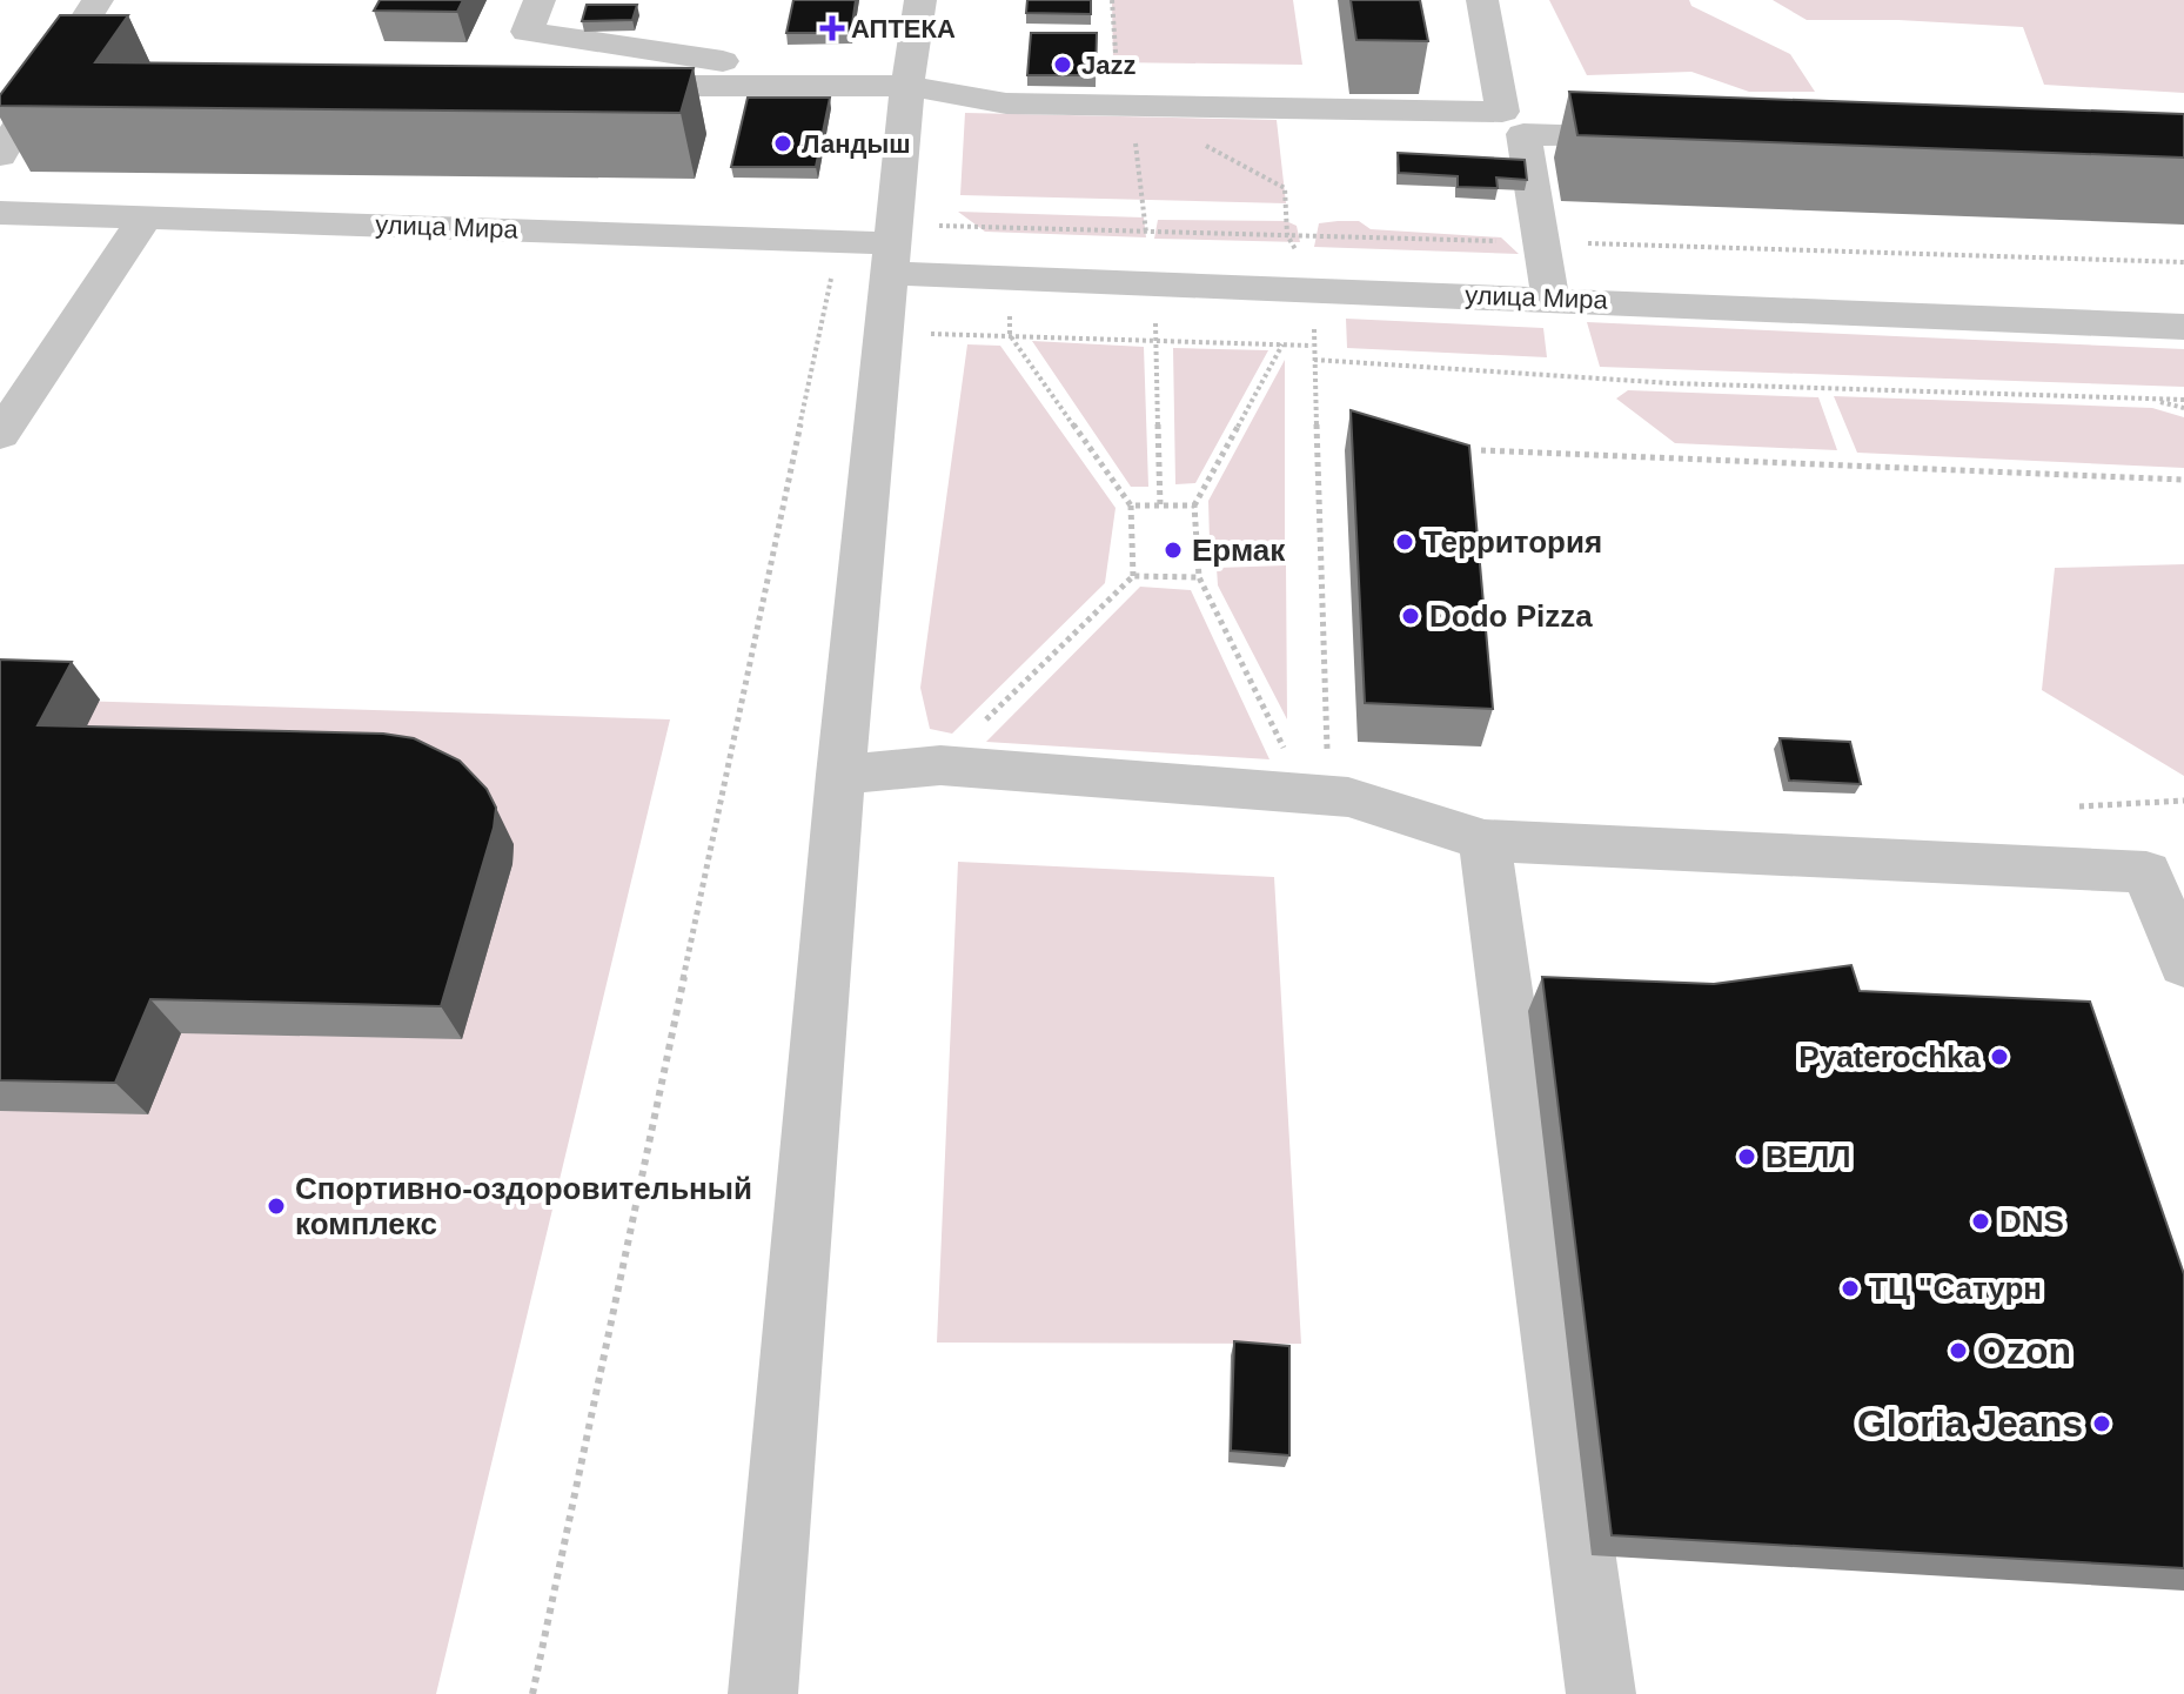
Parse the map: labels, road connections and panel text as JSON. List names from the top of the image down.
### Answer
{
  "streets": {
    "street": ["улица Мира"]
  },
  "places": {
    "health": ["АПТЕКА"],
    "other": [
      "Jazz",
      "Ландыш",
      "Территория",
      "Ермак",
      "Dodo Pizza",
      "Pyaterochka",
      "ВЕЛЛ",
      "Спортивно-оздоровительный комплекс",
      "DNS",
      "ТЦ \"Сатурн",
      "Ozon",
      "Gloria Jeans"
    ]
  }
}
